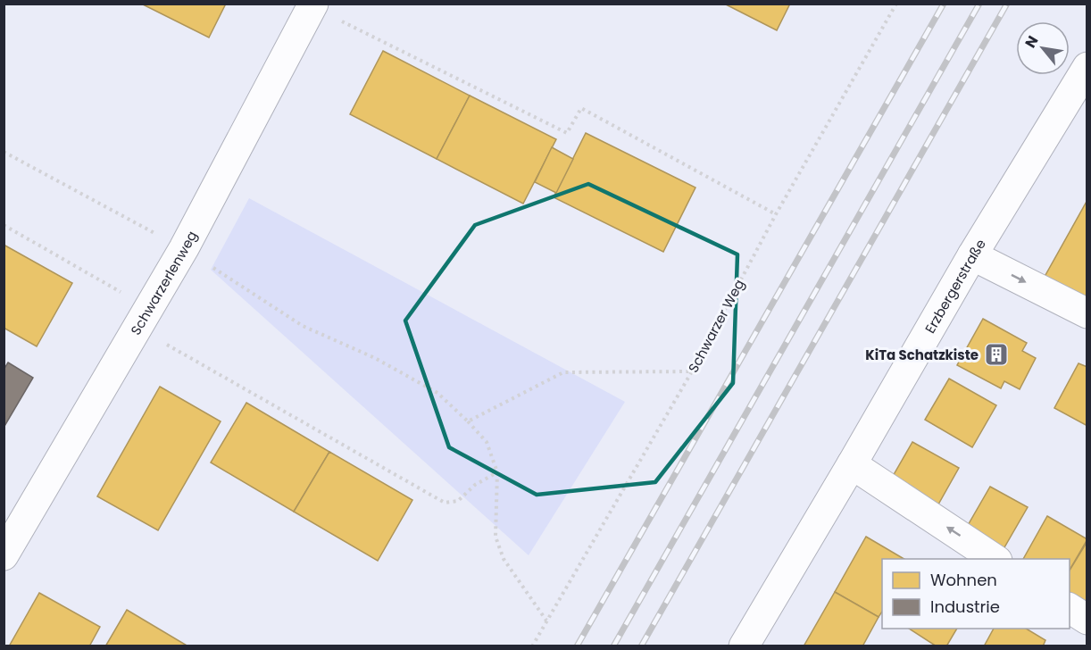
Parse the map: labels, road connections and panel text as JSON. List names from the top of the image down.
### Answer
{
  "streets": {
    "street": ["Schwarzerlenweg", "Erzbergerstraße"],
    "path": ["Schwarzer Weg"]
  },
  "places": {
    "building": ["KiTa Schatzkiste"]
  },
  "legend": ["Wohnen", "Industrie"],
  "north": "top left"
}
